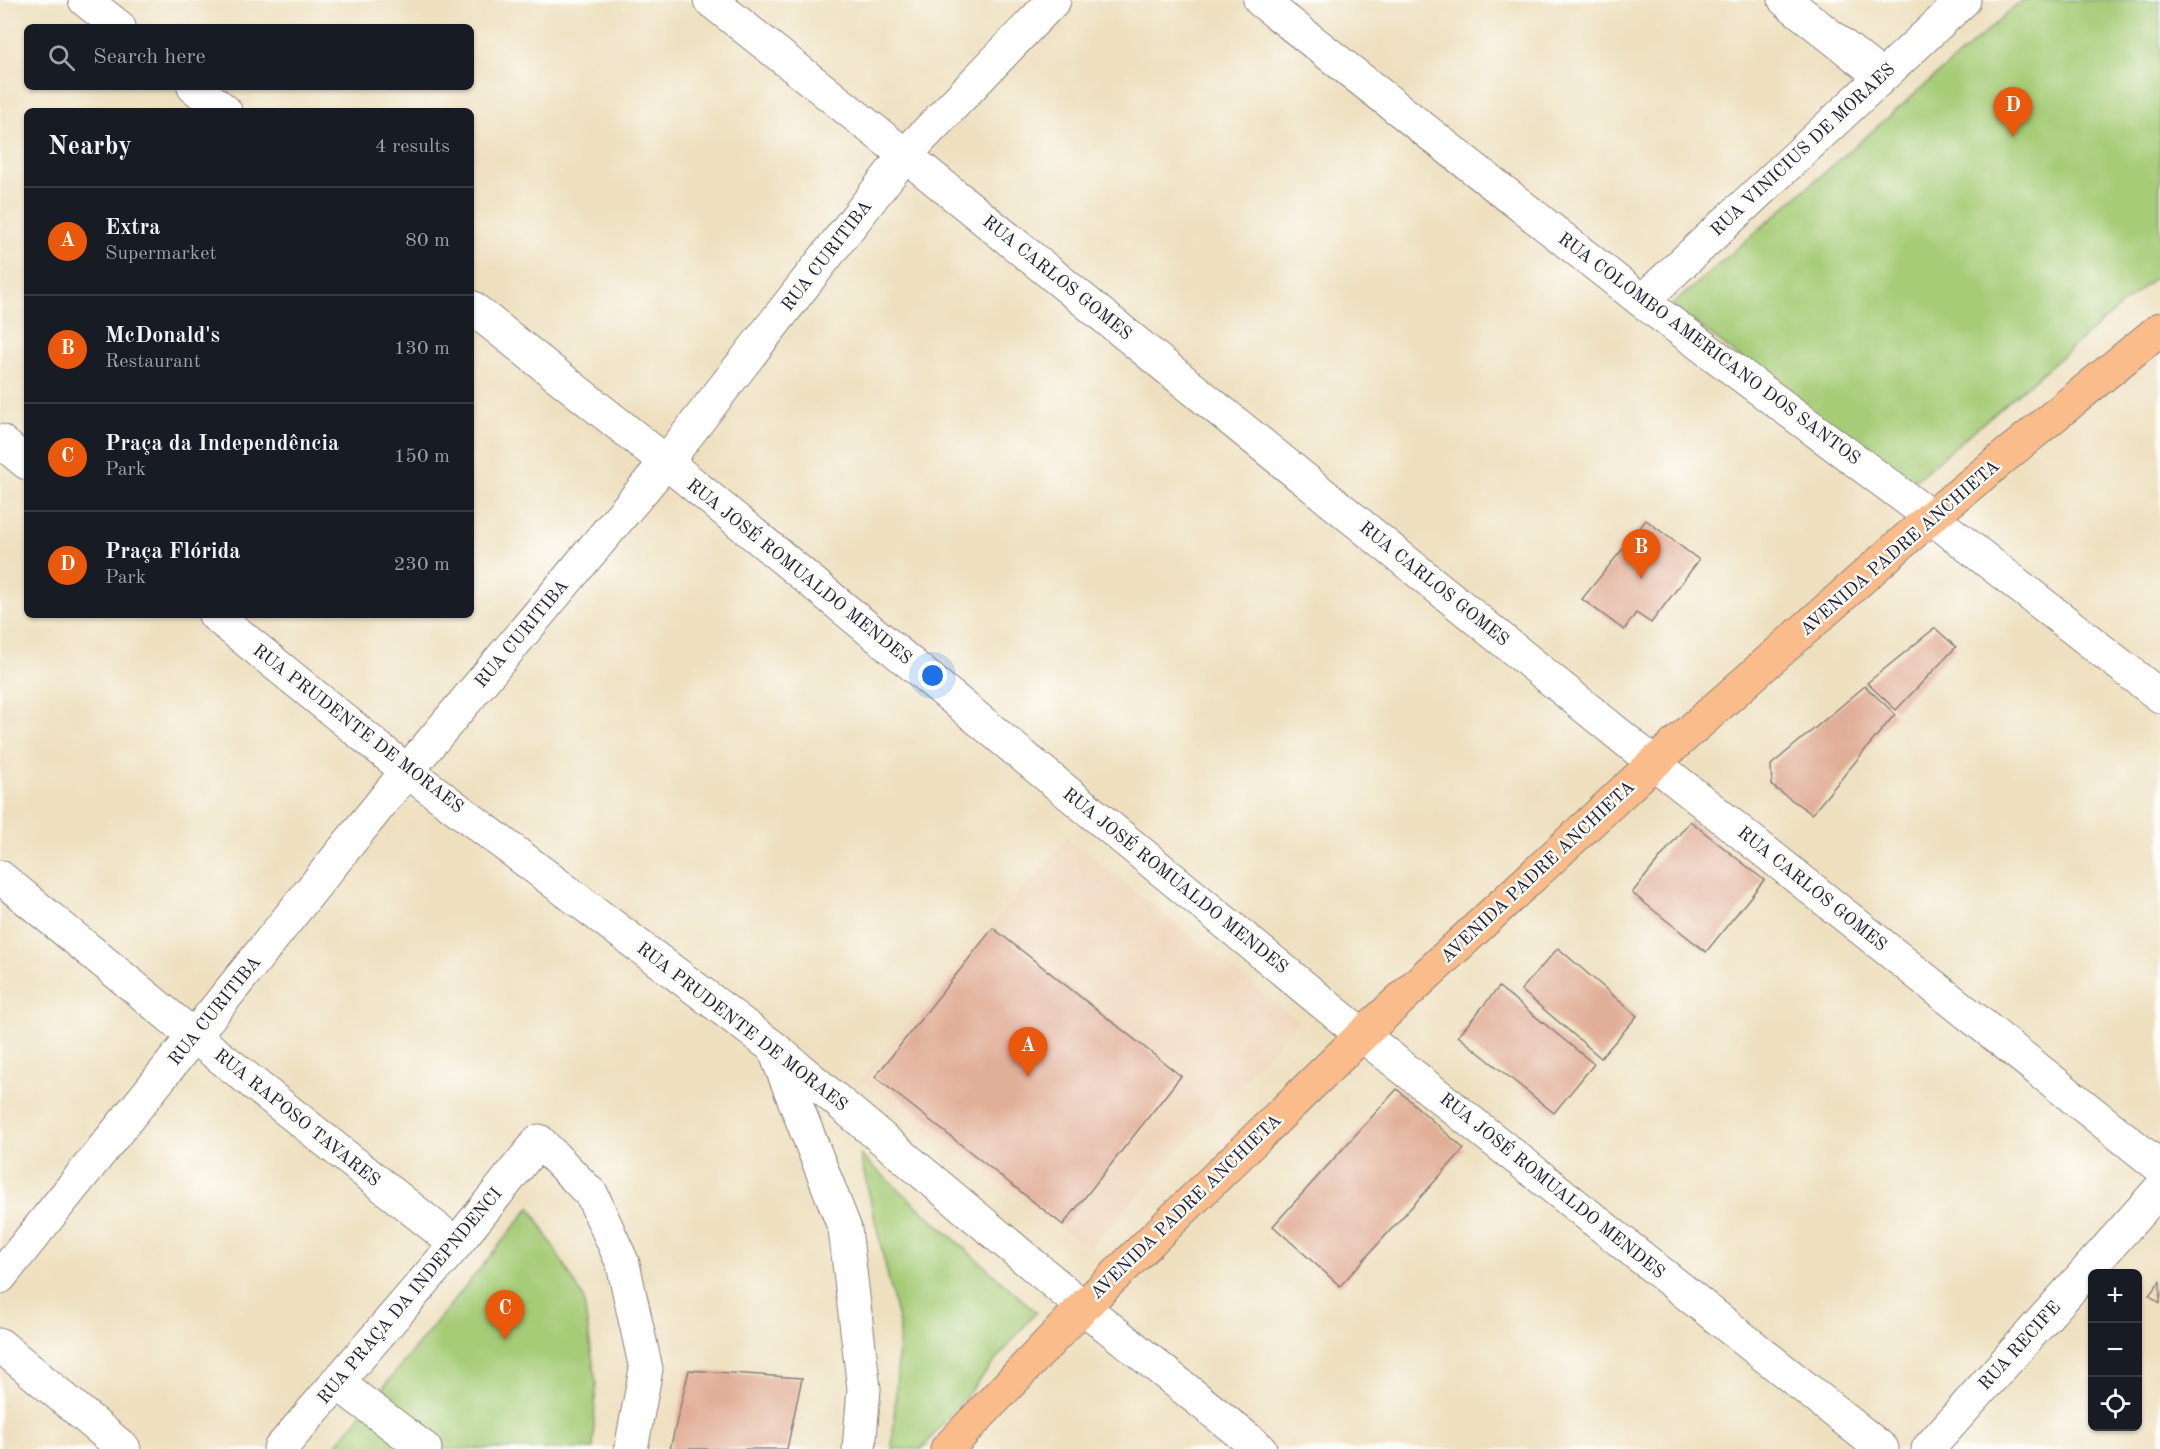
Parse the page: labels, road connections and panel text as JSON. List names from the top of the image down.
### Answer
{
  "streets": {
    "main road": ["AVENIDA PADRE ANCHIETA"],
    "street": [
      "RUA VINICIUS DE MORAES",
      "RUA CURITIBA",
      "RUA CARLOS GOMES",
      "RUA COLOMBO AMERICANO DOS SANTOS",
      "RUA JOSÉ ROMUALDO MENDES",
      "RUA PRUDENTE DE MORAES",
      "RUA RAPOSO TAVARES",
      "RUA PRAÇA DA INDEPNDENCI",
      "RUA RECIFE"
    ]
  },
  "crossings": [
    ["RUA VINICIUS DE MORAES", "RUA COLOMBO AMERICANO DOS SANTOS"],
    ["RUA CURITIBA", "RUA CARLOS GOMES"],
    ["RUA CURITIBA", "RUA JOSÉ ROMUALDO MENDES"],
    ["RUA CURITIBA", "RUA PRUDENTE DE MORAES"],
    ["RUA CURITIBA", "RUA RAPOSO TAVARES"],
    ["RUA CARLOS GOMES", "AVENIDA PADRE ANCHIETA"],
    ["RUA COLOMBO AMERICANO DOS SANTOS", "AVENIDA PADRE ANCHIETA"],
    ["AVENIDA PADRE ANCHIETA", "RUA JOSÉ ROMUALDO MENDES"],
    ["AVENIDA PADRE ANCHIETA", "RUA PRUDENTE DE MORAES"],
    ["RUA RAPOSO TAVARES", "RUA PRAÇA DA INDEPNDENCI"]
  ],
  "page": {
    "search": "Search here",
    "pins": [
      "D",
      "B",
      "A",
      "C"
    ],
    "heading": ["Nearby", "4 results"],
    "list": [
      {
        "mark": "A",
        "name": "Extra",
        "note": "Supermarket",
        "value": "80 m"
      },
      {
        "mark": "B",
        "name": "McDonald's",
        "note": "Restaurant",
        "value": "130 m"
      },
      {
        "mark": "C",
        "name": "Praça da Independência",
        "note": "Park",
        "value": "150 m"
      },
      {
        "mark": "D",
        "name": "Praça Flórida",
        "note": "Park",
        "value": "230 m"
      }
    ],
    "map_buttons": ["+", "−"]
  }
}
